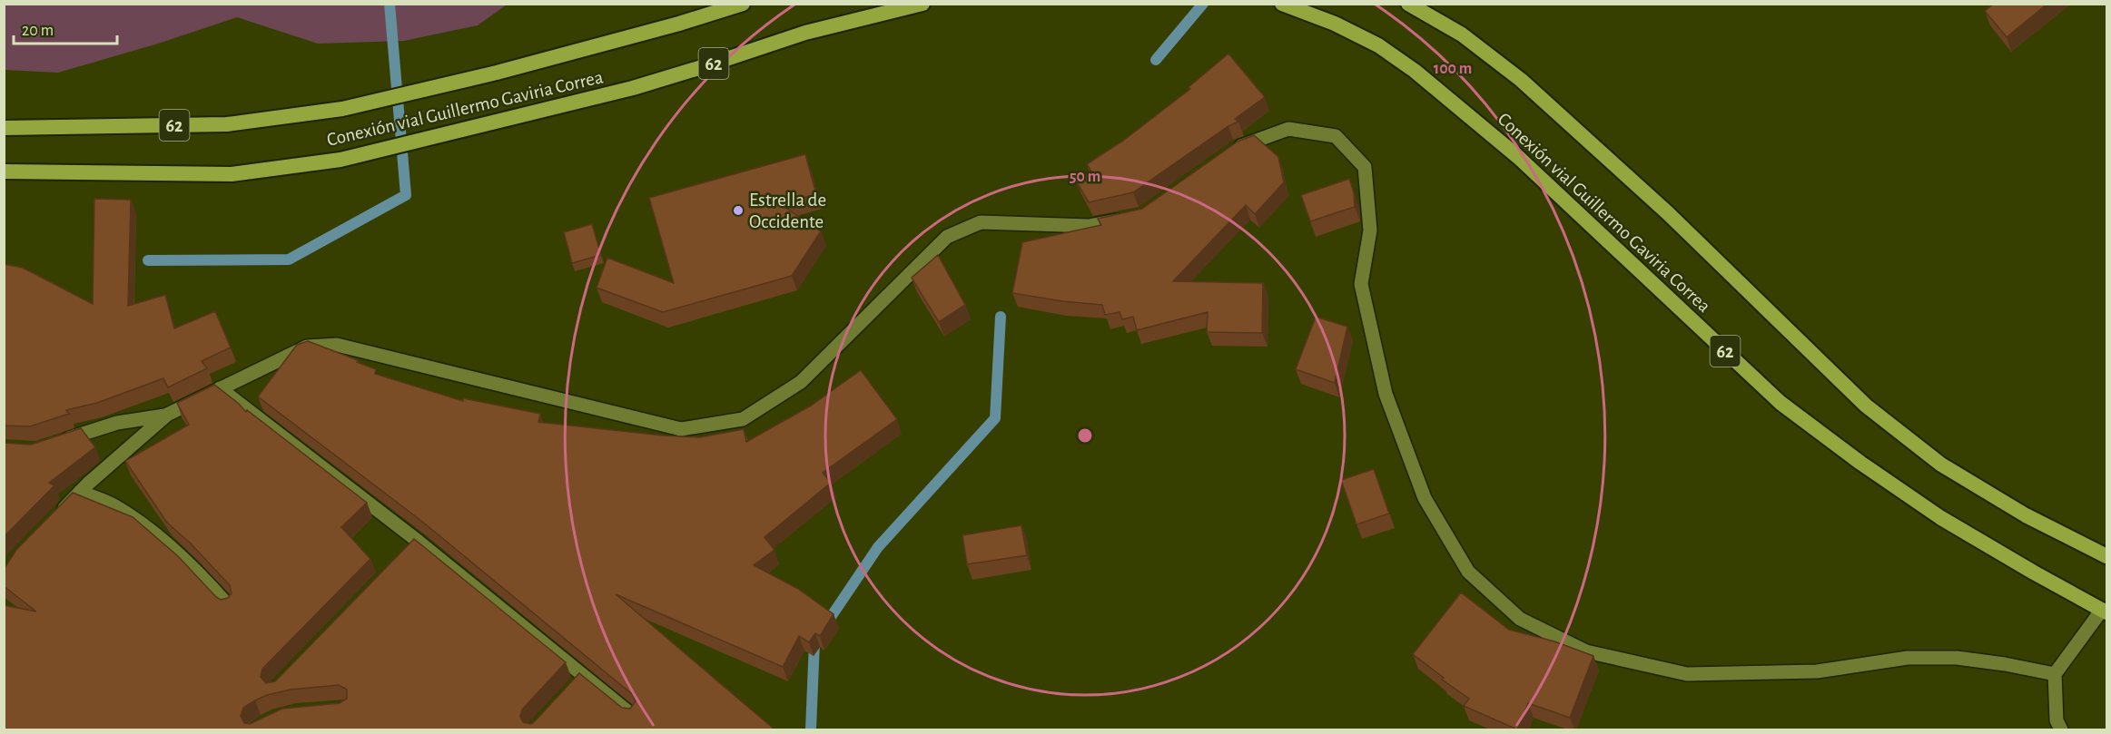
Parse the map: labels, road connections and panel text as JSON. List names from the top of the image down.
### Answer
{
  "streets": {
    "highway": ["62", "Conexión vial Guillermo Gaviria Correa"]
  },
  "places": ["Estrella de Occidente"],
  "scale_bar": "20 m",
  "rings": ["100 m", "50 m"]
}
